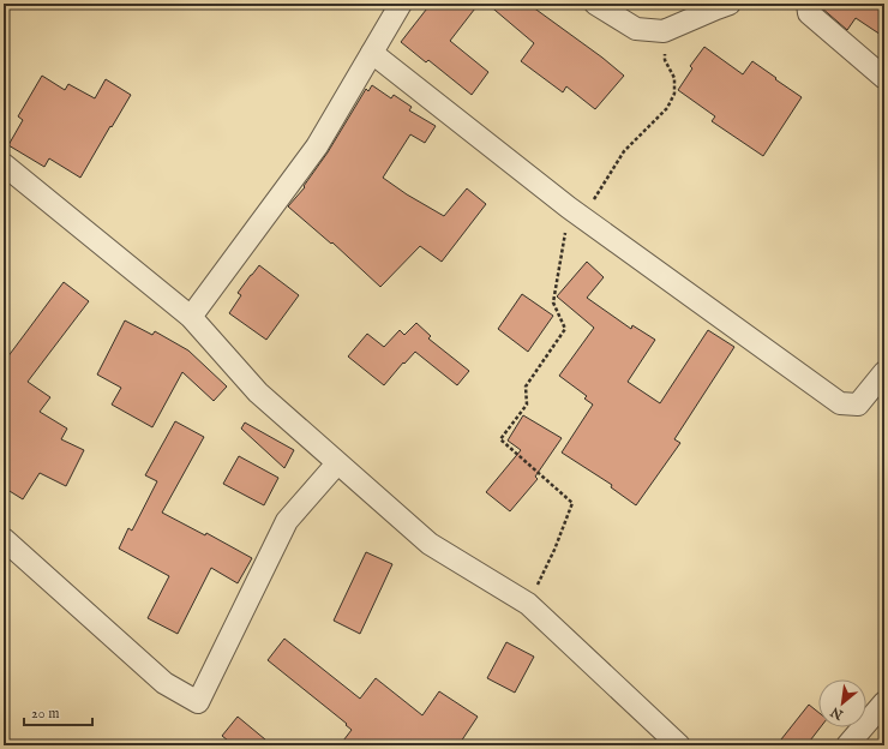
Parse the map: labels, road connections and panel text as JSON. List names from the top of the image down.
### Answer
{
  "scale_bar": "20 m",
  "north": "bottom left"
}
